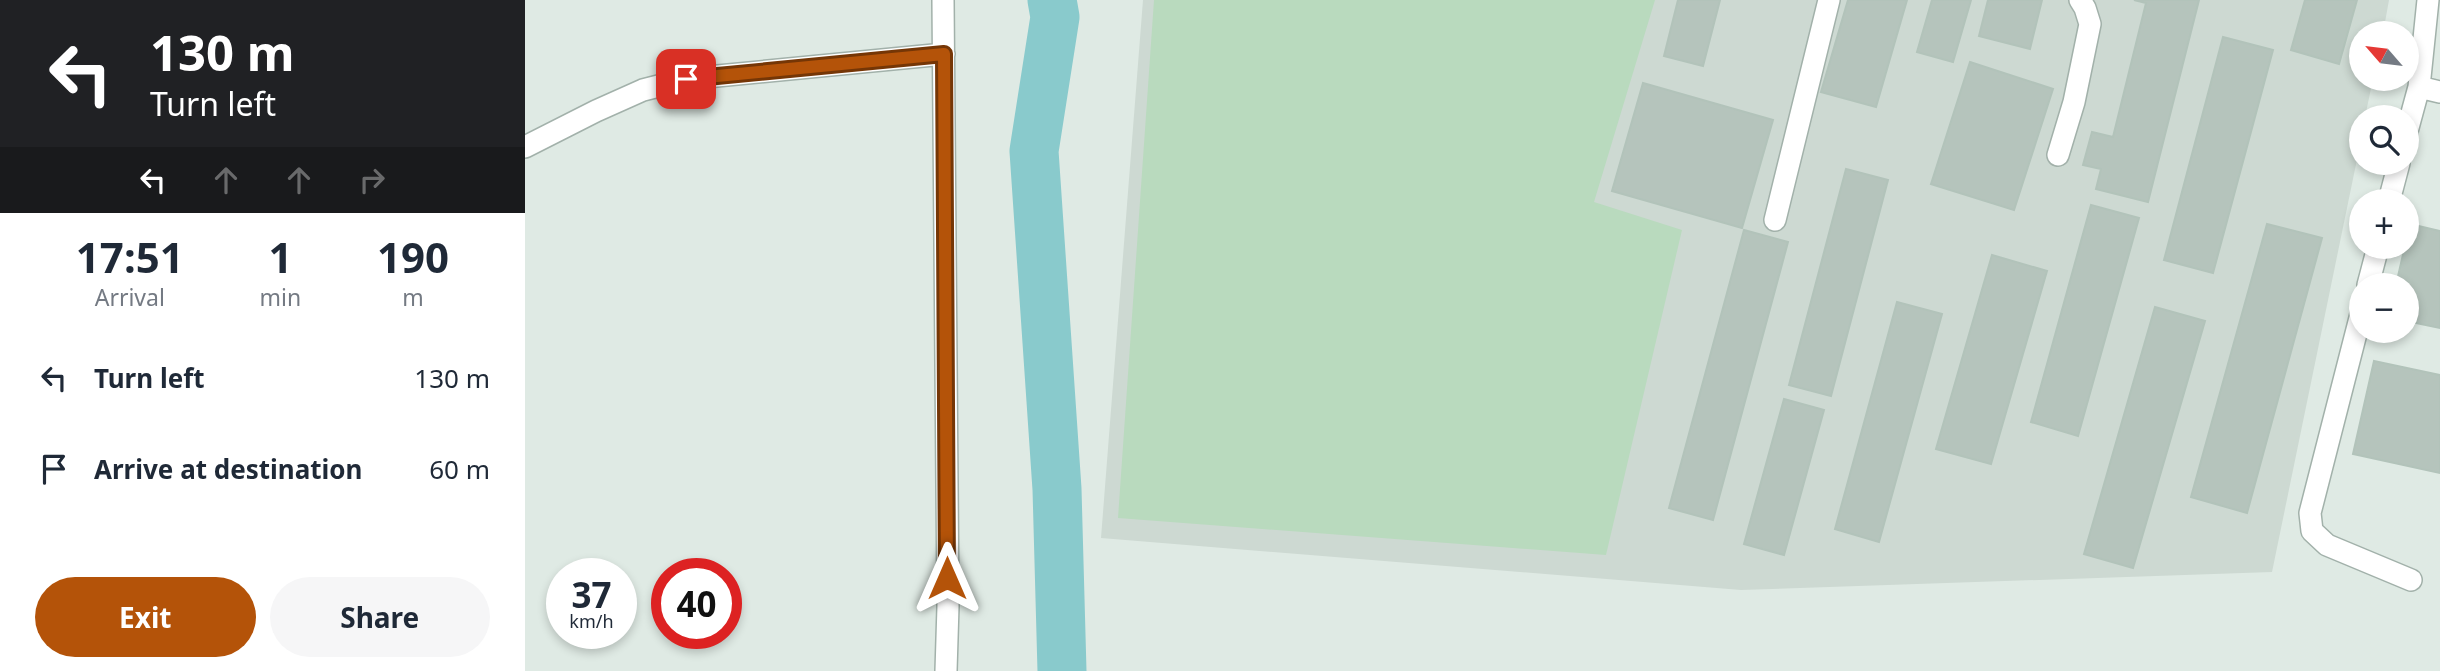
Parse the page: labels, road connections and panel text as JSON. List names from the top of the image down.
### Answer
{
  "north": "top left",
  "page": {
    "turn": ["130 m", "Turn left"],
    "map_buttons": ["+", "−"],
    "eta": [
      "17:51",
      "Arrival",
      "1",
      "min",
      "190",
      "m"
    ],
    "list": [
      {
        "name": "Turn left",
        "value": "130 m"
      },
      {
        "name": "Arrive at destination",
        "value": "60 m"
      }
    ],
    "speed": "37 km/h",
    "limit": "40",
    "buttons": ["Exit", "Share"]
  }
}
